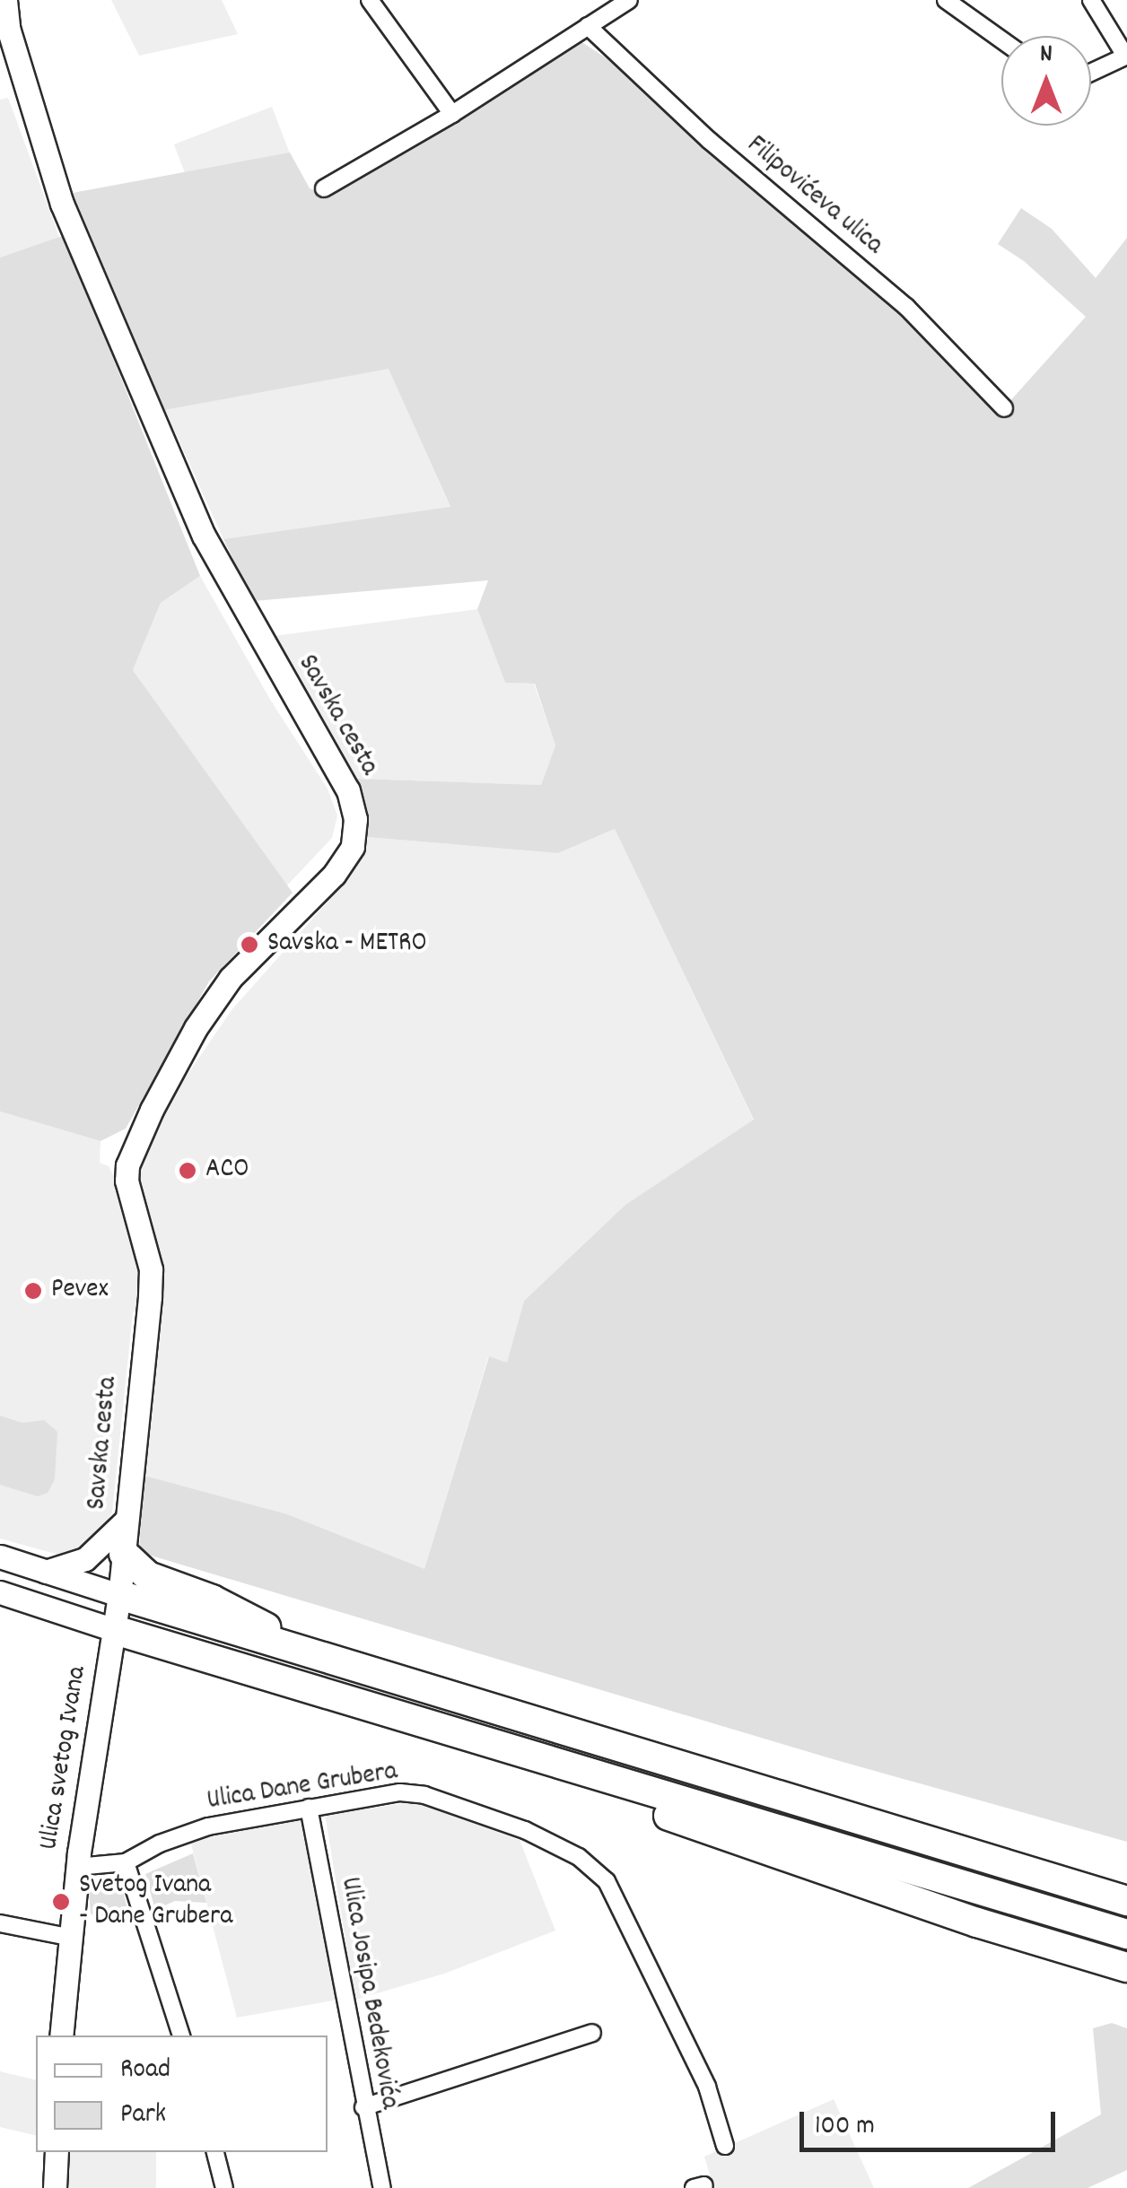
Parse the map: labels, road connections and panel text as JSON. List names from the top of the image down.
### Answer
{
  "streets": {
    "street": [
      "Filipovićeva ulica",
      "Savska cesta",
      "Ulica svetog Ivana",
      "Ulica Dane Grubera",
      "Ulica Josipa Bedekovića"
    ]
  },
  "crossings": [
    ["Savska cesta", "Ulica svetog Ivana"],
    ["Ulica svetog Ivana", "Ulica Dane Grubera"],
    ["Ulica Dane Grubera", "Ulica Josipa Bedekovića"]
  ],
  "places": [
    "Savska - METRO",
    "ACO",
    "Pevex",
    "Svetog Ivana - Dane Grubera"
  ],
  "legend": ["Road", "Park"],
  "scale_bar": "100 m",
  "north": "top"
}
